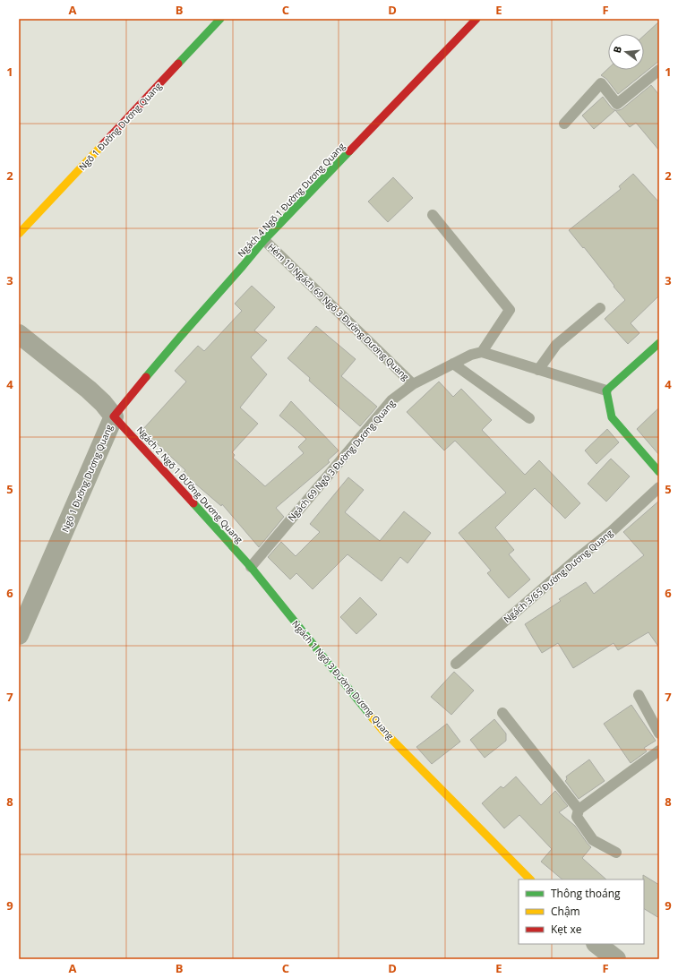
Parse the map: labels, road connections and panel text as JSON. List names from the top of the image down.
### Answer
{
  "streets": {
    "street": [
      "Ngõ 1 Đường Dương Quang",
      "Ngách 4 Ngõ 1 Đường Dương Quang",
      "Ngách 2 Ngõ 1 ĐƯờng Dương Quang",
      "Ngách 1 Ngõ 3 Đường Dương Quang"
    ],
    "lane": ["Hẻm 10 Ngách 69 Ngõ 3 Đường Dương Quang", "Ngách 69 Ngõ 3 Đường Dương Quang", "Ngách 3/65 Đường Dương Quang"]
  },
  "crossings": [
    ["Ngõ 1 Đường Dương Quang", "Ngách 4 Ngõ 1 Đường Dương Quang"],
    ["Ngõ 1 Đường Dương Quang", "Ngách 2 Ngõ 1 ĐƯờng Dương Quang"],
    ["Ngách 4 Ngõ 1 Đường Dương Quang", "Hẻm 10 Ngách 69 Ngõ 3 Đường Dương Quang"],
    ["Ngách 4 Ngõ 1 Đường Dương Quang", "Ngách 2 Ngõ 1 ĐƯờng Dương Quang"],
    ["Hẻm 10 Ngách 69 Ngõ 3 Đường Dương Quang", "Ngách 69 Ngõ 3 Đường Dương Quang"],
    ["Ngách 69 Ngõ 3 Đường Dương Quang", "Ngách 2 Ngõ 1 ĐƯờng Dương Quang"],
    ["Ngách 69 Ngõ 3 Đường Dương Quang", "Ngách 1 Ngõ 3 Đường Dương Quang"],
    ["Ngách 2 Ngõ 1 ĐƯờng Dương Quang", "Ngách 1 Ngõ 3 Đường Dương Quang"]
  ],
  "legend": ["Thông thoáng", "Chậm", "Kẹt xe"],
  "north": "left",
  "grid": {
    "columns": [
      "A",
      "B",
      "C",
      "D",
      "E",
      "F"
    ],
    "rows": [
      "1",
      "2",
      "3",
      "4",
      "5",
      "6",
      "7",
      "8",
      "9"
    ]
  }
}
